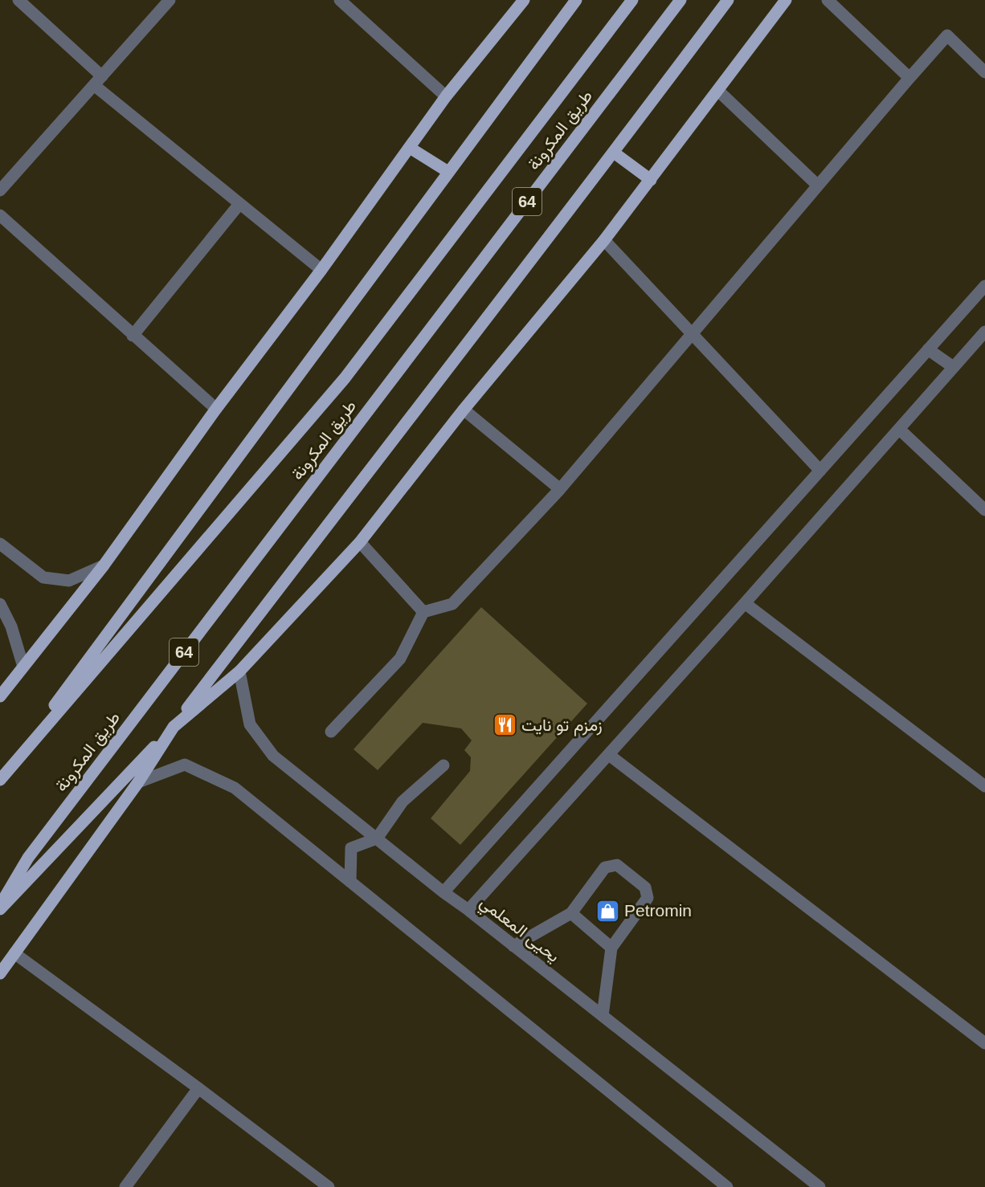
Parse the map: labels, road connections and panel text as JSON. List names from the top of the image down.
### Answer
{
  "streets": {
    "main road": ["طريق المكرونة", "64"],
    "street": ["يحيى المعلمي"]
  },
  "places": {
    "restaurant": ["زمزم تو نايت"],
    "shop": ["Petromin"]
  }
}
